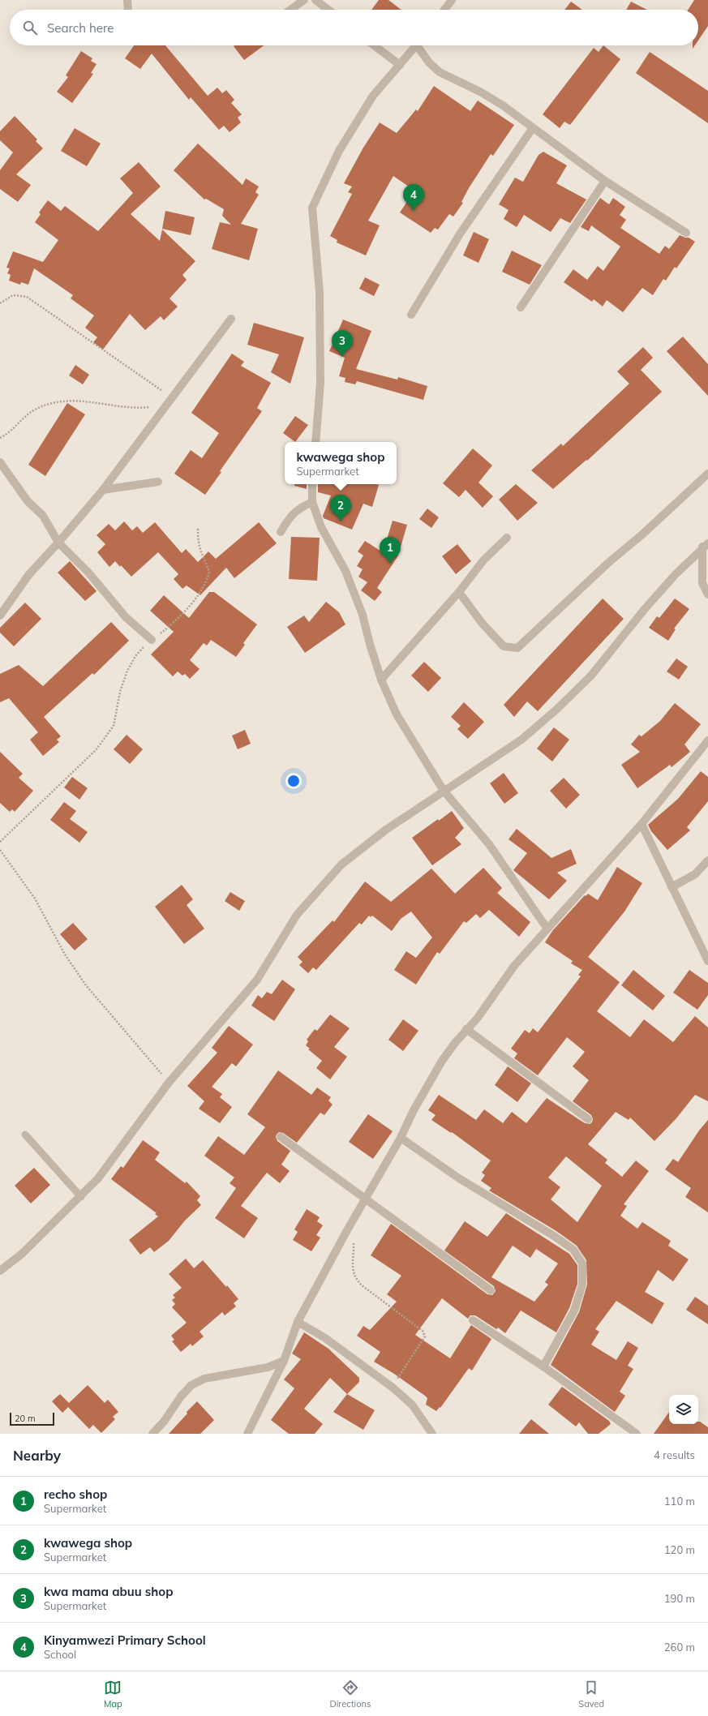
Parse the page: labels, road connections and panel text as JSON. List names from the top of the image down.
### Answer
{
  "scale_bar": "20 m",
  "page": {
    "search": "Search here",
    "pins": [
      "4",
      "3",
      "2",
      "1"
    ],
    "popup": ["kwawega shop", "Supermarket"],
    "scale": "20 m",
    "heading": ["Nearby", "4 results"],
    "list": [
      {
        "mark": "1",
        "name": "recho shop",
        "note": "Supermarket",
        "value": "110 m"
      },
      {
        "mark": "2",
        "name": "kwawega shop",
        "note": "Supermarket",
        "value": "120 m"
      },
      {
        "mark": "3",
        "name": "kwa mama abuu shop",
        "note": "Supermarket",
        "value": "190 m"
      },
      {
        "mark": "4",
        "name": "Kinyamwezi Primary School",
        "note": "School",
        "value": "260 m"
      }
    ],
    "nav": ["Map", "Directions", "Saved"]
  }
}
